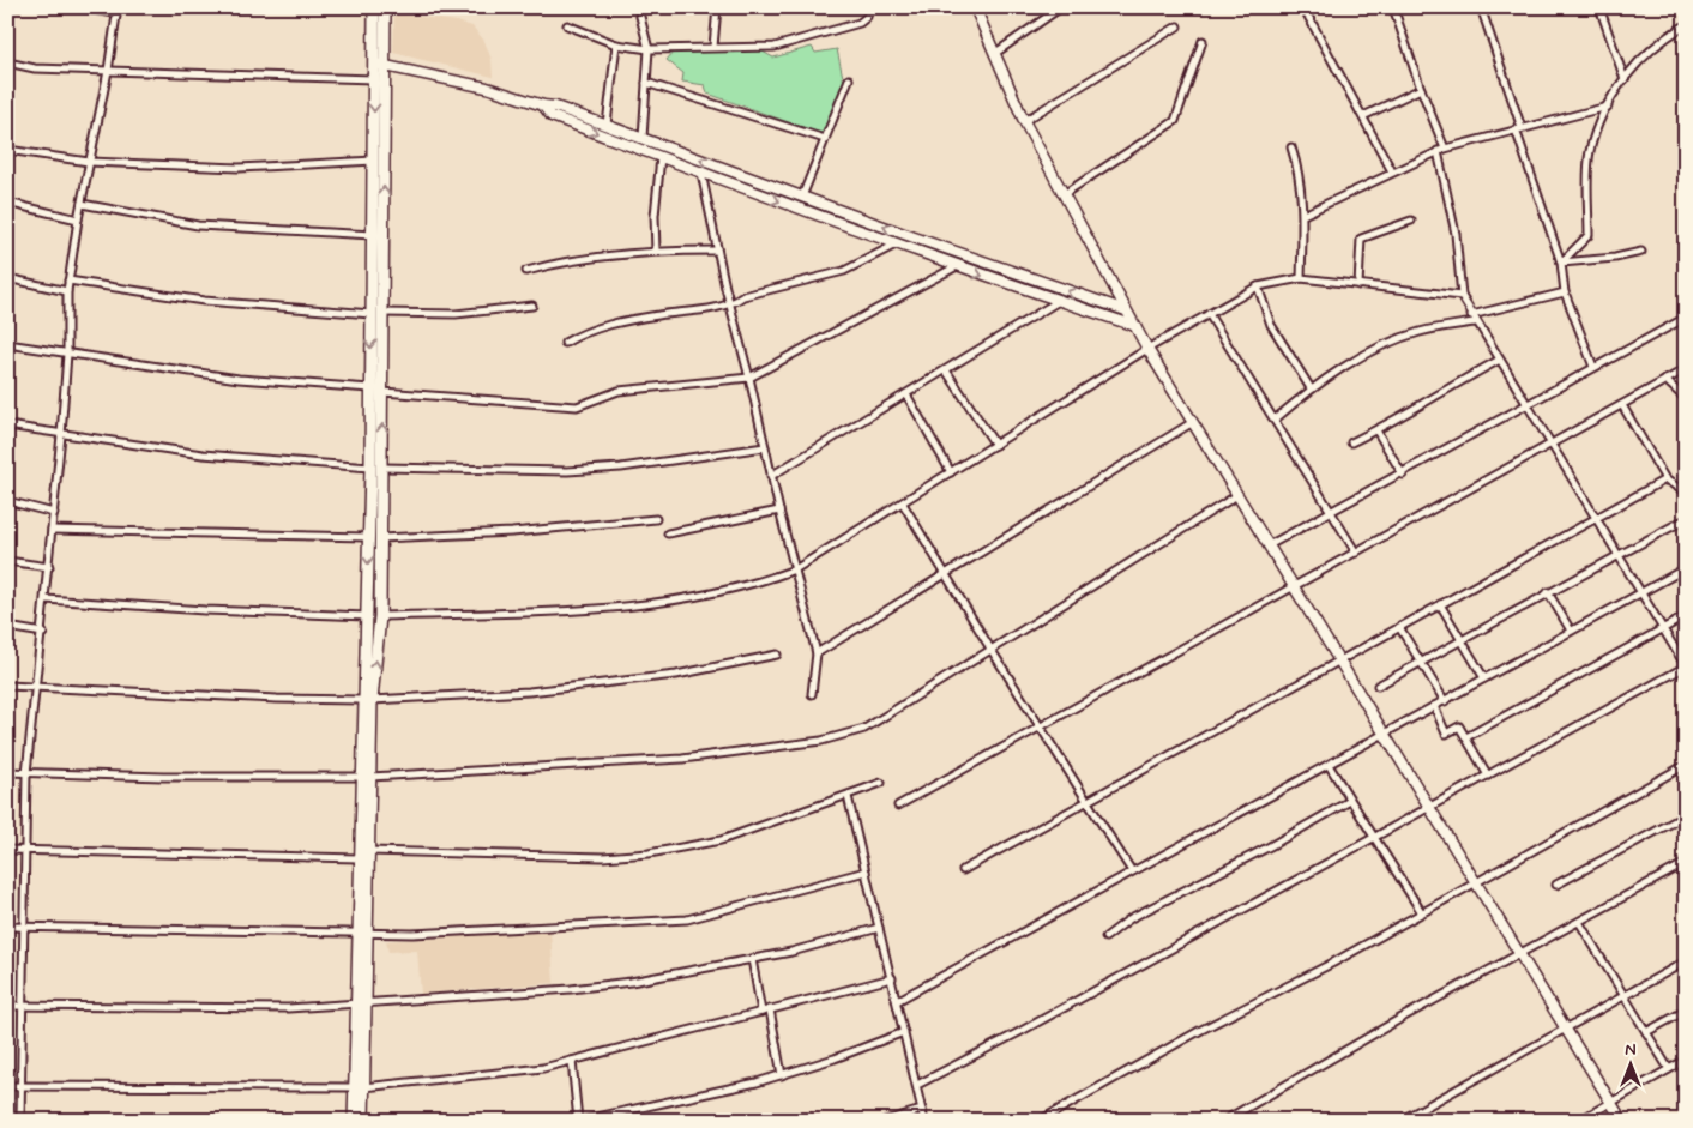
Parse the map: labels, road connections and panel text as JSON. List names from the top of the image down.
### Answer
{
  "north": "top"
}
